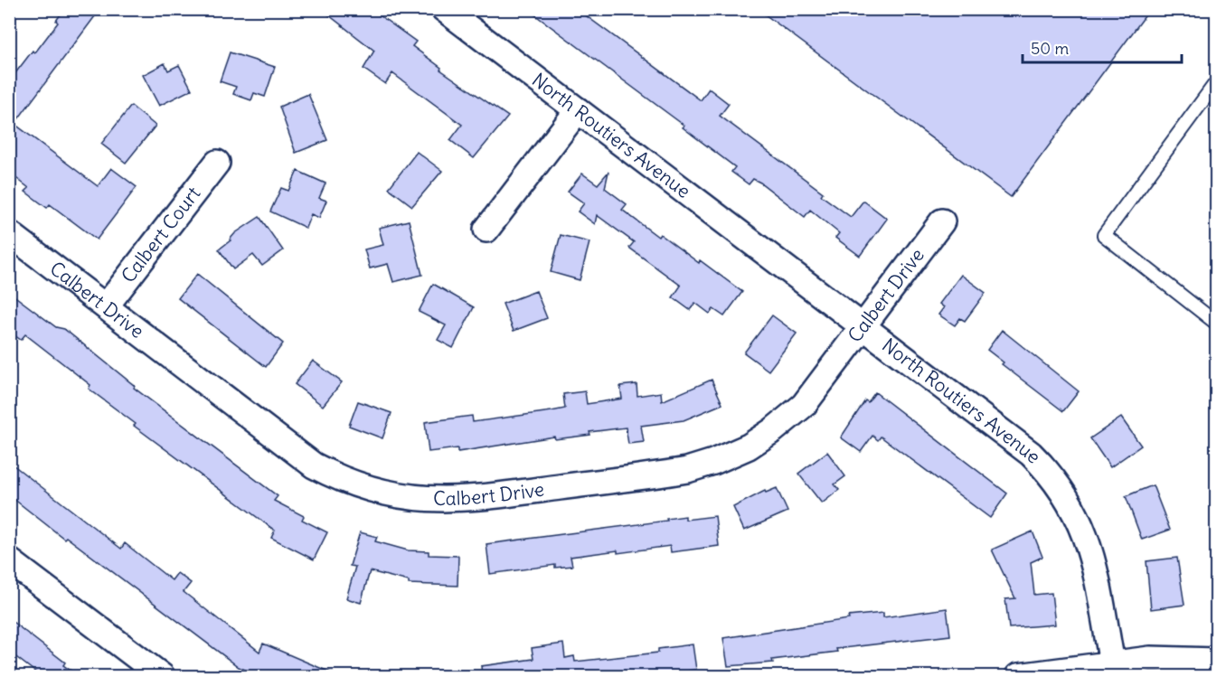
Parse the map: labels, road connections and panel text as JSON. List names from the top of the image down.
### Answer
{
  "streets": {
    "street": ["North Routiers Avenue", "Calbert Court", "Calbert Drive"]
  },
  "crossings": [
    ["North Routiers Avenue", "Calbert Drive"],
    ["Calbert Court", "Calbert Drive"]
  ],
  "scale_bar": "50 m"
}
